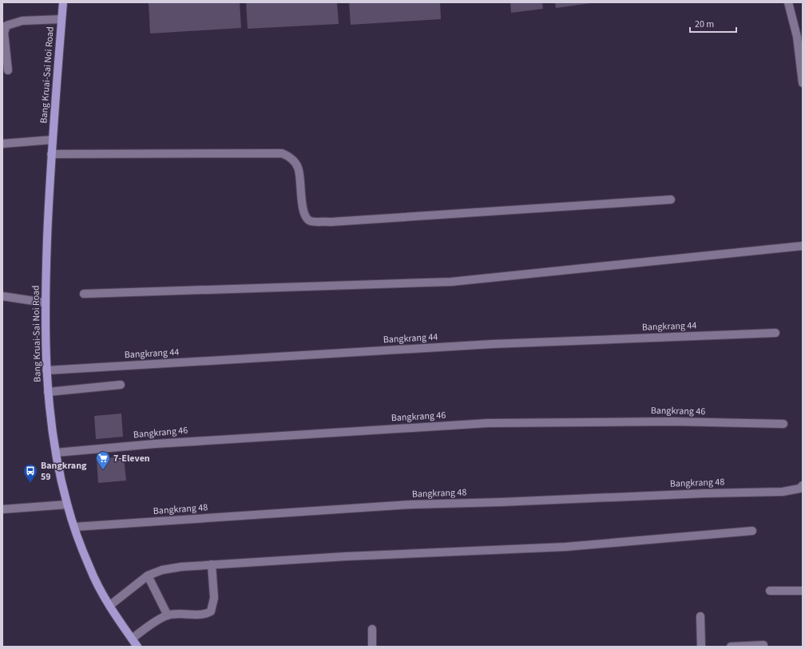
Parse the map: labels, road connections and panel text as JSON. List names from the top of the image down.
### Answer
{
  "streets": {
    "main road": ["Bang Kruai-Sai Noi Road"],
    "street": ["Bangkrang 44", "Bangkrang 46", "Bangkrang 48"]
  },
  "crossings": [
    ["Bang Kruai-Sai Noi Road", "Bangkrang 44"],
    ["Bang Kruai-Sai Noi Road", "Bangkrang 46"],
    ["Bang Kruai-Sai Noi Road", "Bangkrang 48"]
  ],
  "places": {
    "supermarket": ["7-Eleven"],
    "bus stop": ["Bangkrang 59"]
  },
  "scale_bar": "20 m"
}
